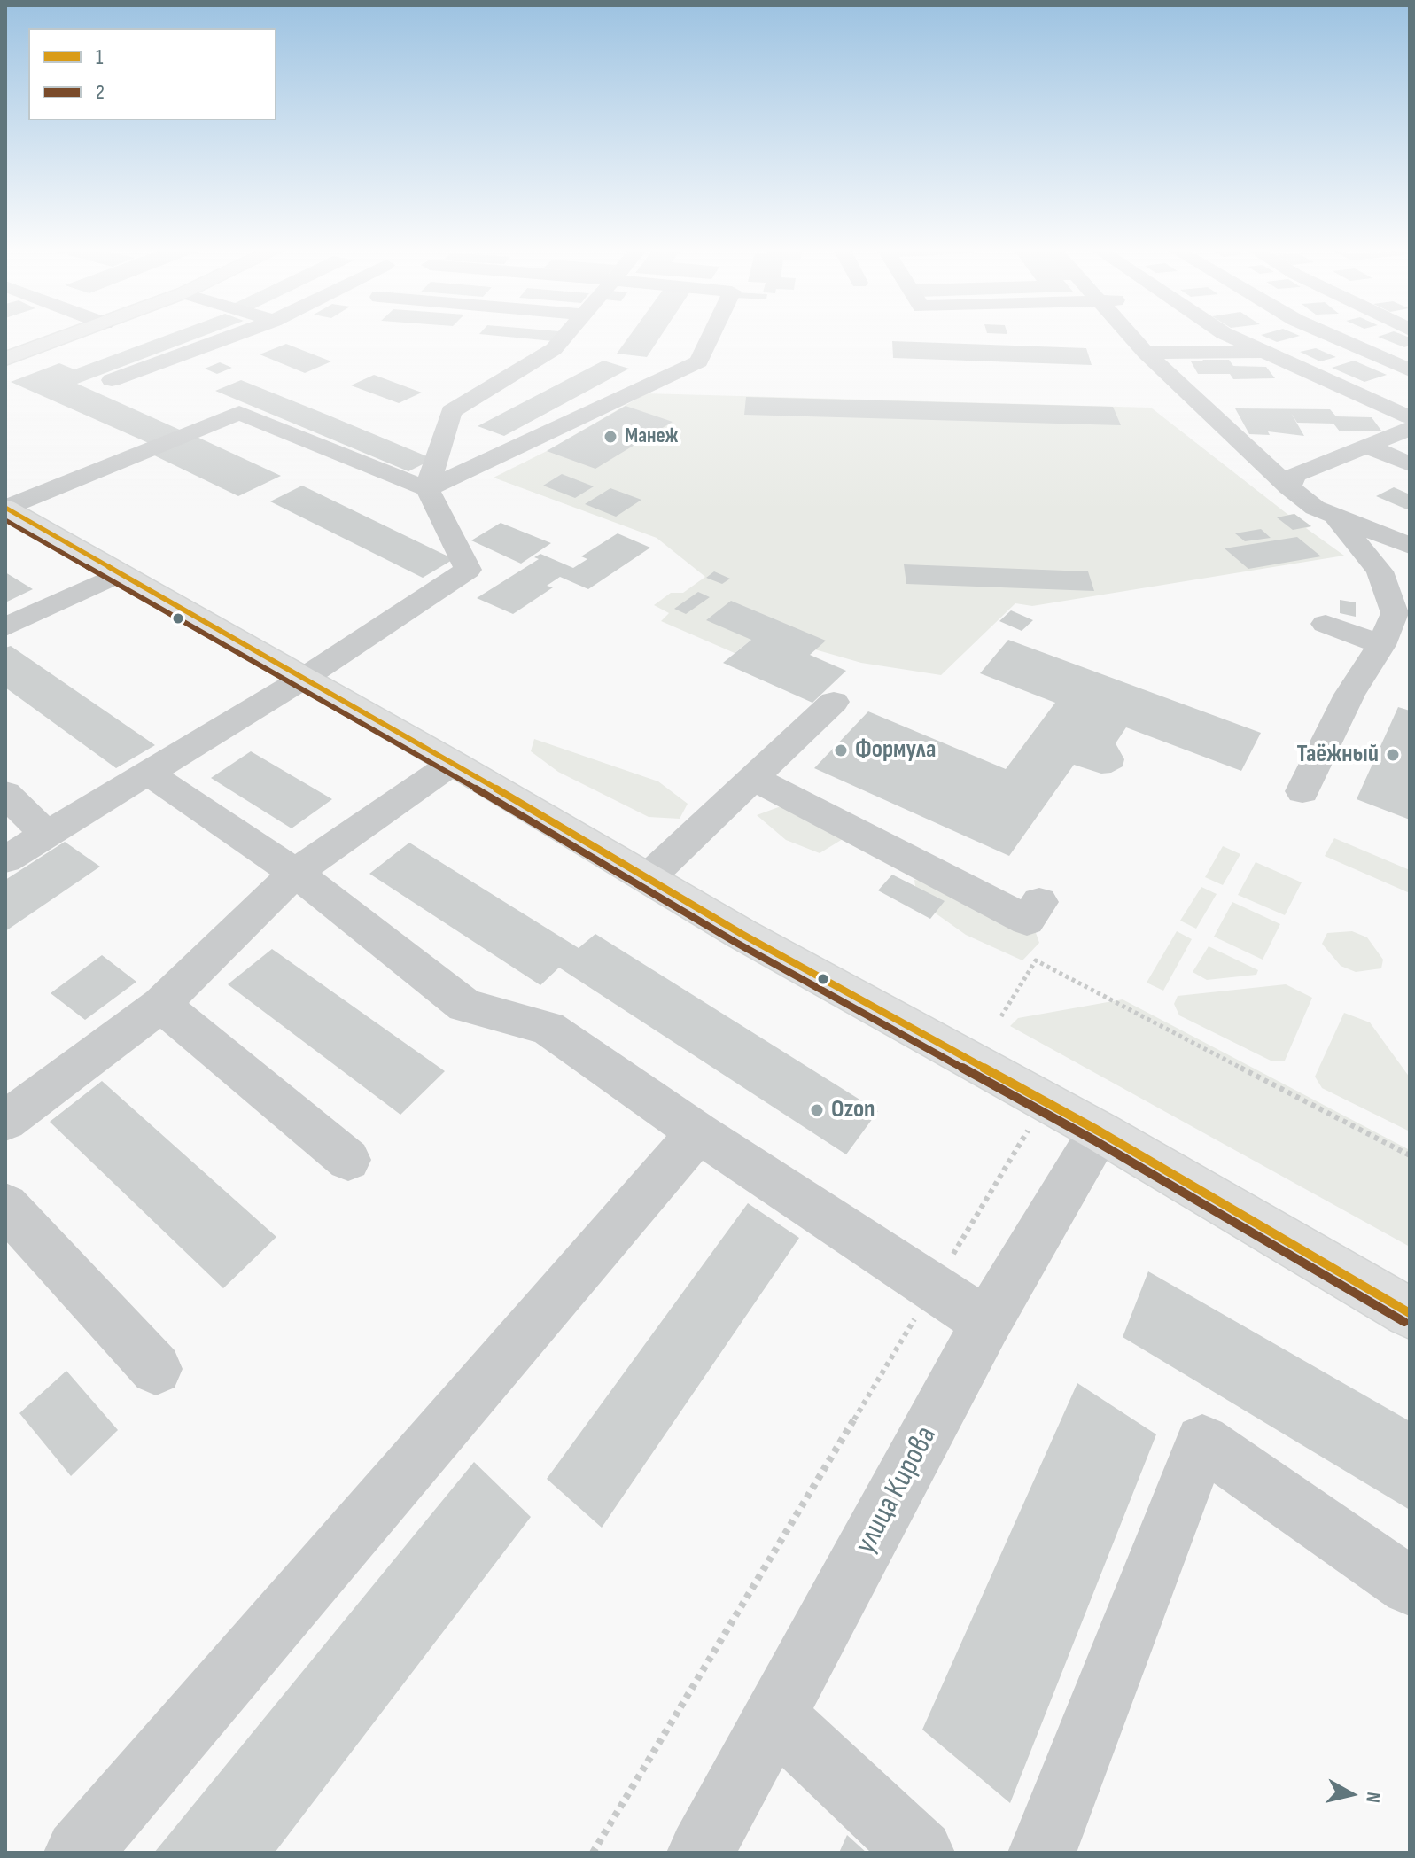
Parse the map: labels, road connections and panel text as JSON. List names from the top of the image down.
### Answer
{
  "streets": {
    "street": ["улица Кирова"]
  },
  "places": [
    "Манеж",
    "Формула",
    "Таёжный",
    "Ozon"
  ],
  "lines": ["transit line 1", "transit line 2"],
  "legend": ["1", "2"],
  "north": "right"
}
